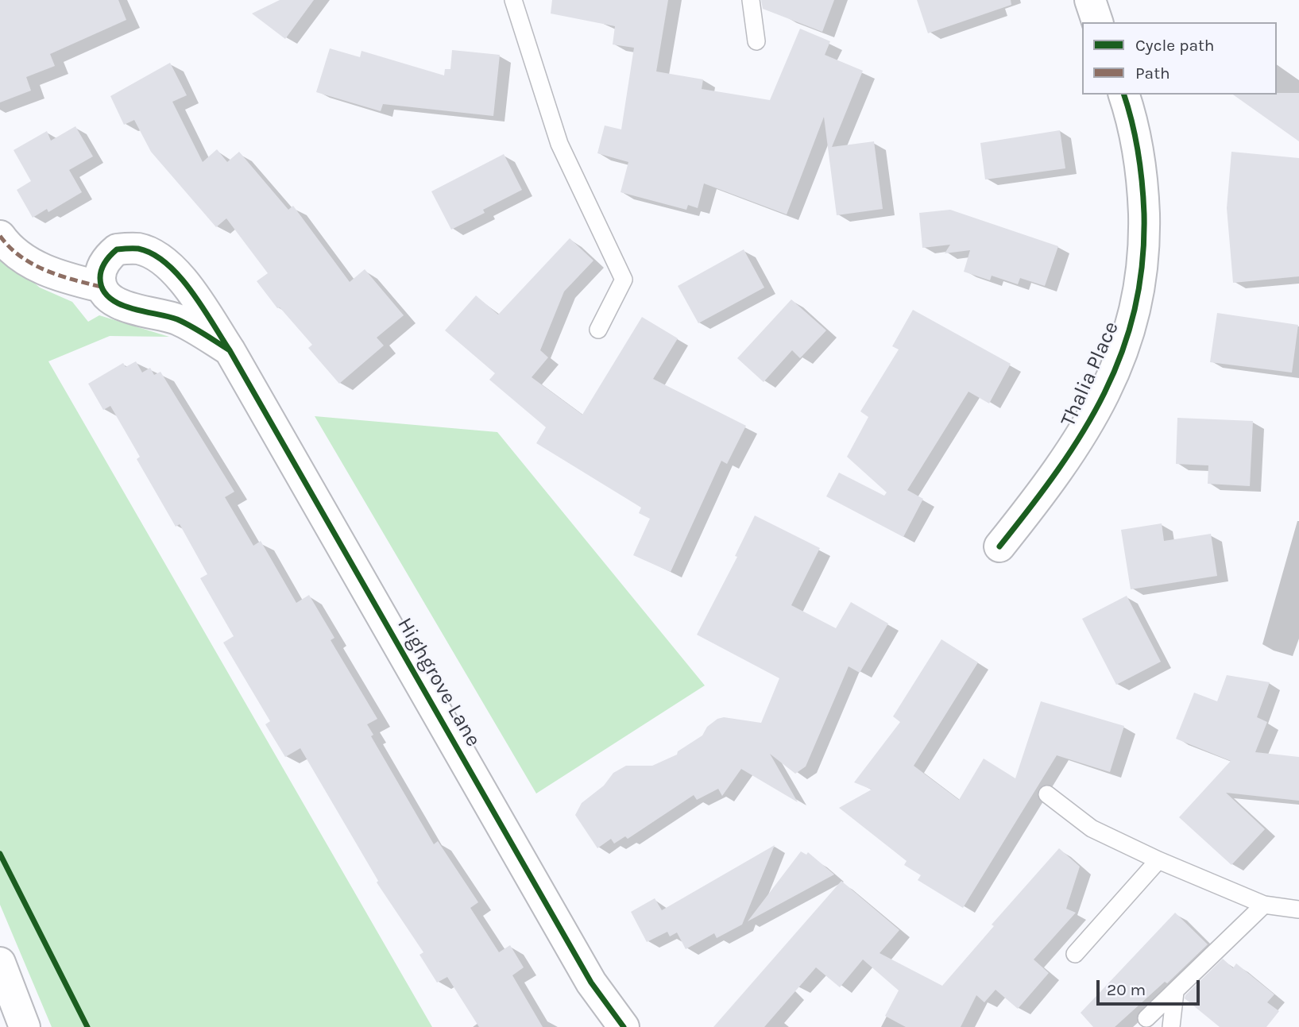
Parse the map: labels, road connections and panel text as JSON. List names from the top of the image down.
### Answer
{
  "streets": {
    "main road": ["Thalia Place", "Highgrove Lane"]
  },
  "legend": ["Cycle path", "Path"],
  "scale_bar": "20 m"
}
